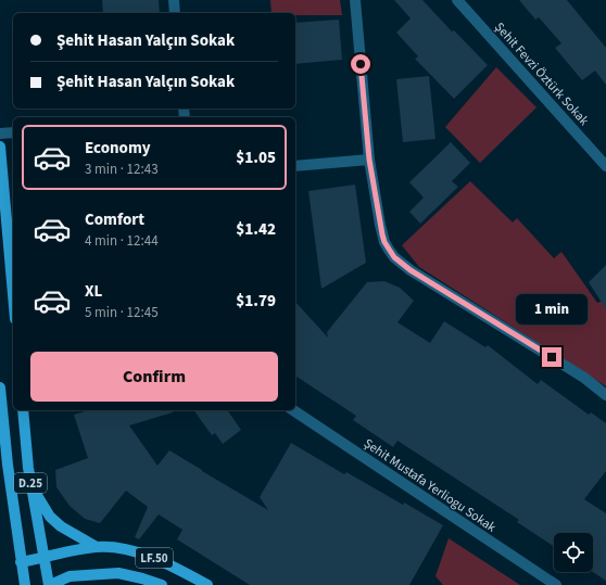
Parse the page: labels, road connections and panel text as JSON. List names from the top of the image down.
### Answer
{
  "streets": {
    "main road": ["D.25", "LF.50"],
    "street": ["Şehit Fevzi Öztürk Sokak", "Şehit Mustafa Yerliogu Sokak"]
  },
  "crossings": [
    ["D.25", "LF.50"]
  ],
  "page": {
    "banner": ["Şehit Hasan Yalçın Sokak", "Şehit Hasan Yalçın Sokak"],
    "list": [
      {
        "name": "Economy",
        "note": "3 min · 12:43",
        "value": "$1.05"
      },
      {
        "name": "Comfort",
        "note": "4 min · 12:44",
        "value": "$1.42"
      },
      {
        "name": "XL",
        "note": "5 min · 12:45",
        "value": "$1.79"
      }
    ],
    "bubble": "1 min",
    "buttons": "Confirm"
  }
}
